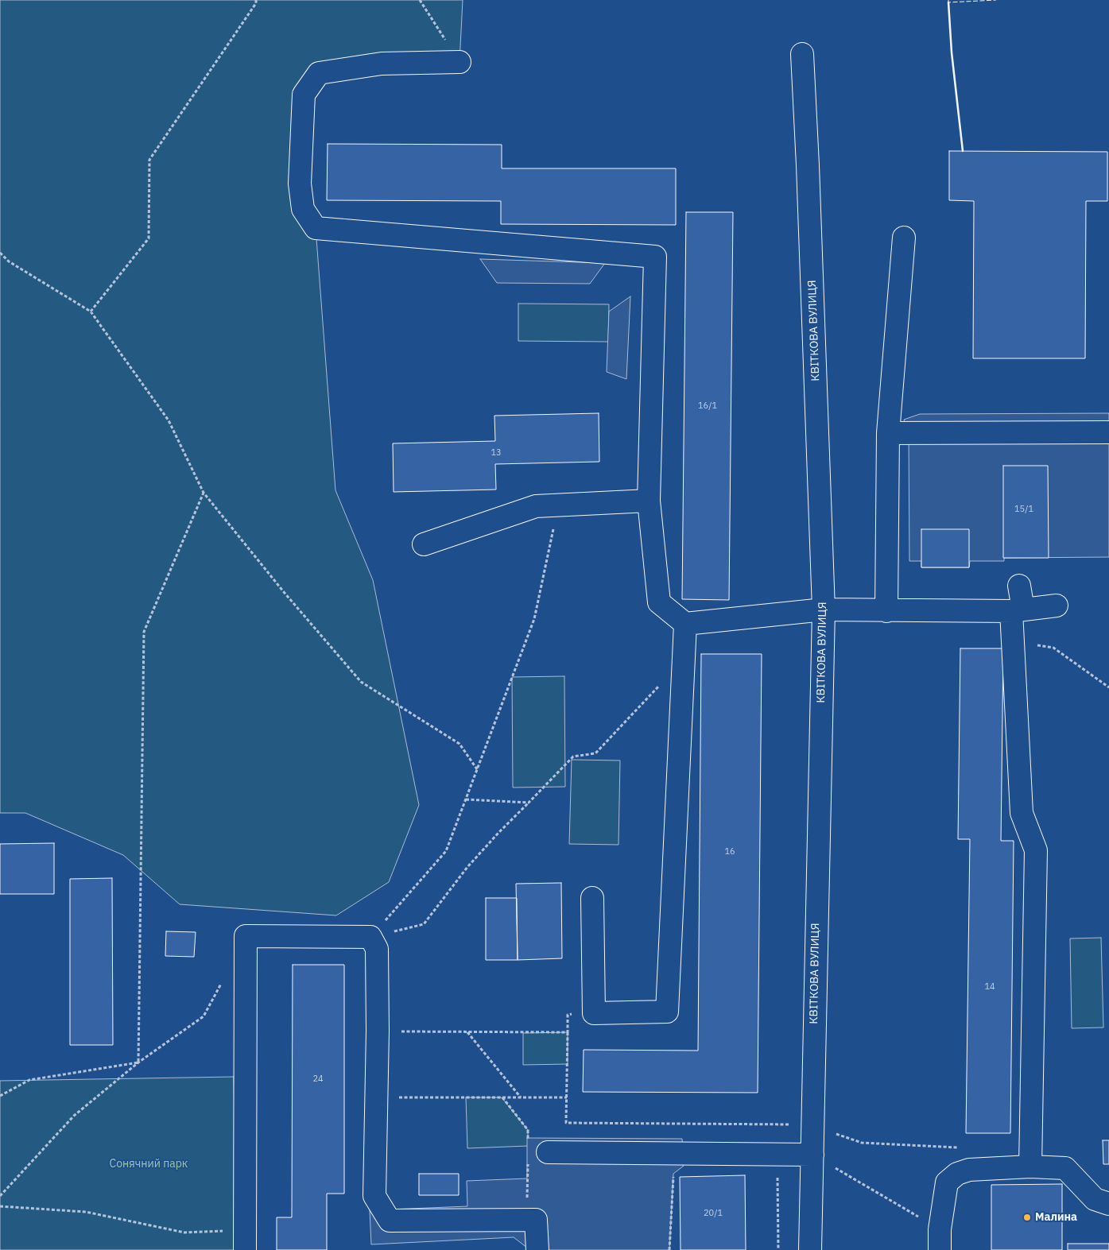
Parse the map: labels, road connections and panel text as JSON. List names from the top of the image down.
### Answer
{
  "streets": {
    "street": ["КВІТКОВА ВУЛИЦЯ"]
  },
  "parks": ["Сонячний парк"],
  "places": ["Малина"],
  "house_numbers": [
    "16/1",
    "13",
    "15/1",
    "16",
    "14",
    "24",
    "20/1"
  ]
}
